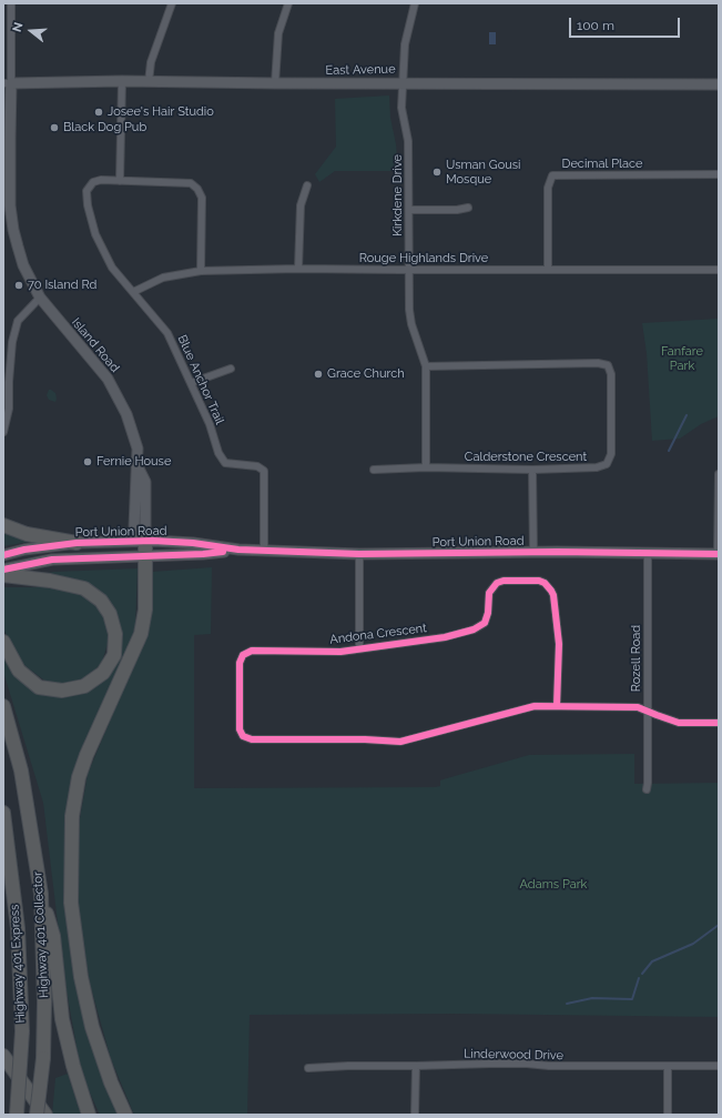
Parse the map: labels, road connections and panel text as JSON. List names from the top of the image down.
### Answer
{
  "streets": {
    "highway": ["Highway 401 Collector", "Highway 401 Express"],
    "street": [
      "East Avenue",
      "Decimal Place",
      "Kirkdene Drive",
      "Rouge Highlands Drive",
      "Island Road",
      "Blue Anchor Trail",
      "Calderstone Crescent",
      "Port Union Road",
      "Andona Crescent",
      "Rozell Road",
      "Linderwood Drive"
    ]
  },
  "crossings": [
    ["East Avenue", "Kirkdene Drive"],
    ["East Avenue", "Island Road"],
    ["Decimal Place", "Rouge Highlands Drive"],
    ["Kirkdene Drive", "Rouge Highlands Drive"],
    ["Kirkdene Drive", "Calderstone Crescent"],
    ["Rouge Highlands Drive", "Blue Anchor Trail"],
    ["Island Road", "Port Union Road"],
    ["Blue Anchor Trail", "Port Union Road"],
    ["Port Union Road", "Rozell Road"],
    ["Andona Crescent", "Rozell Road"]
  ],
  "parks": ["Fanfare Park", "Adams Park"],
  "places": [
    "Josee's Hair Studio",
    "Black Dog Pub",
    "Usman Gousi Mosque",
    "70 Island Rd",
    "Grace Church",
    "Fernie House"
  ],
  "scale_bar": "100 m",
  "north": "left"
}
